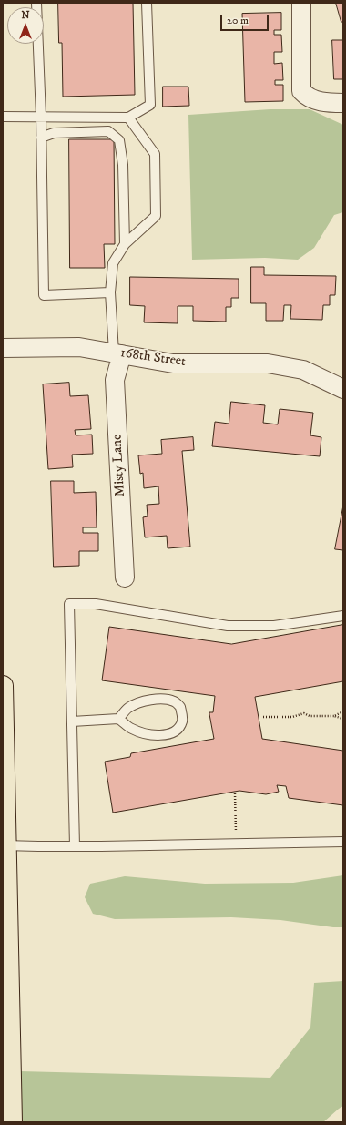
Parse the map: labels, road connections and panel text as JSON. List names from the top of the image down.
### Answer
{
  "streets": {
    "street": ["168th Street", "Misty Lane"]
  },
  "crossings": [
    ["168th Street", "Misty Lane"]
  ],
  "scale_bar": "20 m",
  "north": "top"
}
